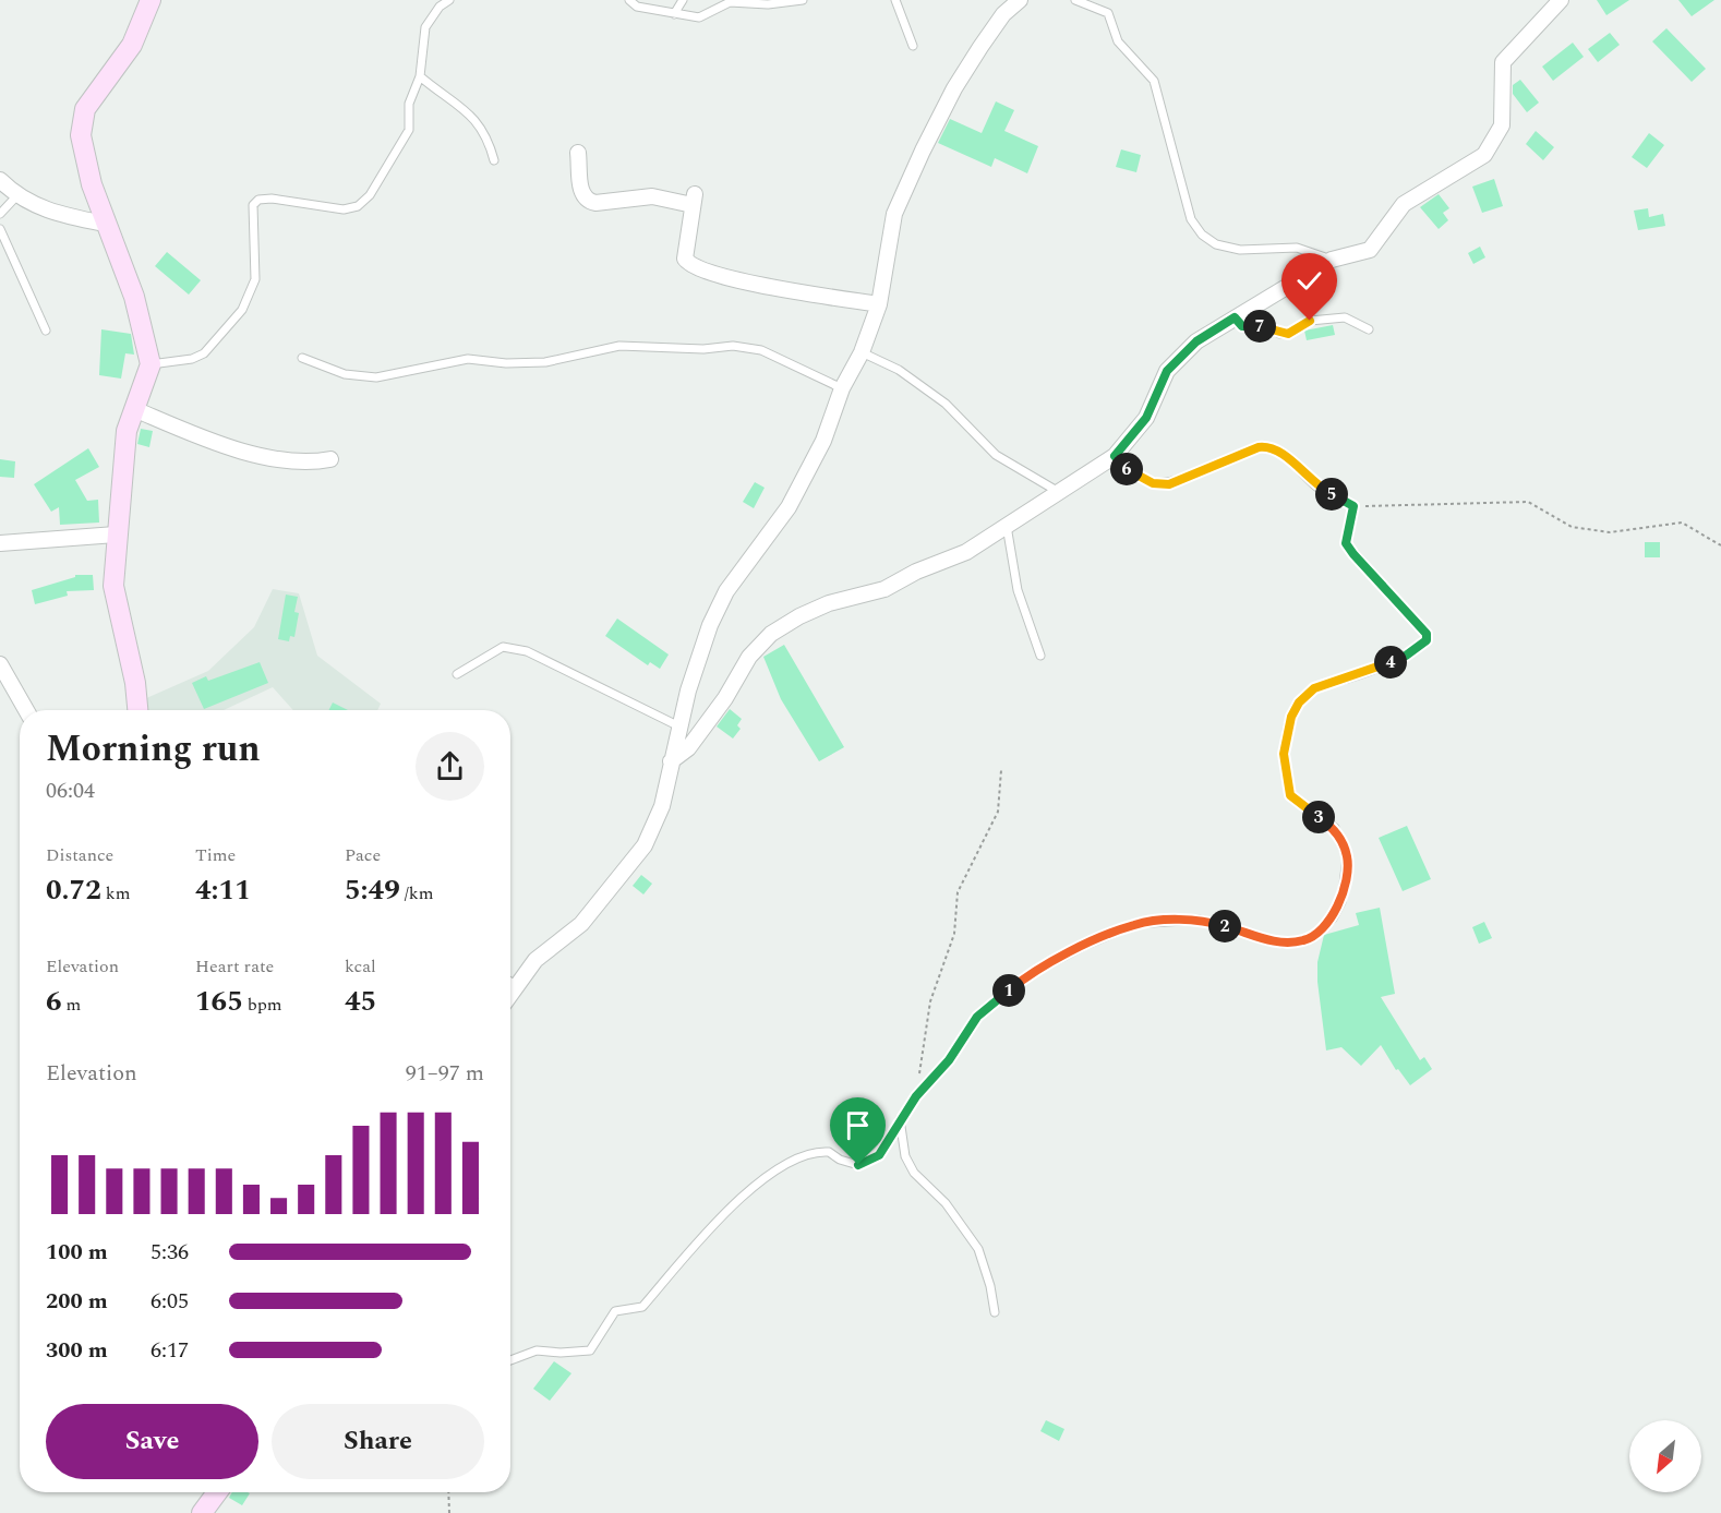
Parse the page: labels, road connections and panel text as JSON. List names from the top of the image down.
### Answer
{
  "north": "bottom left",
  "page": {
    "pins": [
      "7",
      "6",
      "5",
      "4",
      "3",
      "2",
      "1"
    ],
    "heading": ["Morning run", "06:04"],
    "stats": [
      ["Distance", "0.72 km"],
      ["Time", "4:11"],
      ["Pace", "5:49 /km"],
      ["Elevation", "6 m"],
      ["Heart rate", "165 bpm"],
      ["kcal", "45"]
    ],
    "chart": ["Elevation", "91–97 m"],
    "list": [
      {
        "name": "100 m",
        "note": "5:36"
      },
      {
        "name": "200 m",
        "note": "6:05"
      },
      {
        "name": "300 m",
        "note": "6:17"
      }
    ],
    "buttons": ["Save", "Share"]
  }
}
